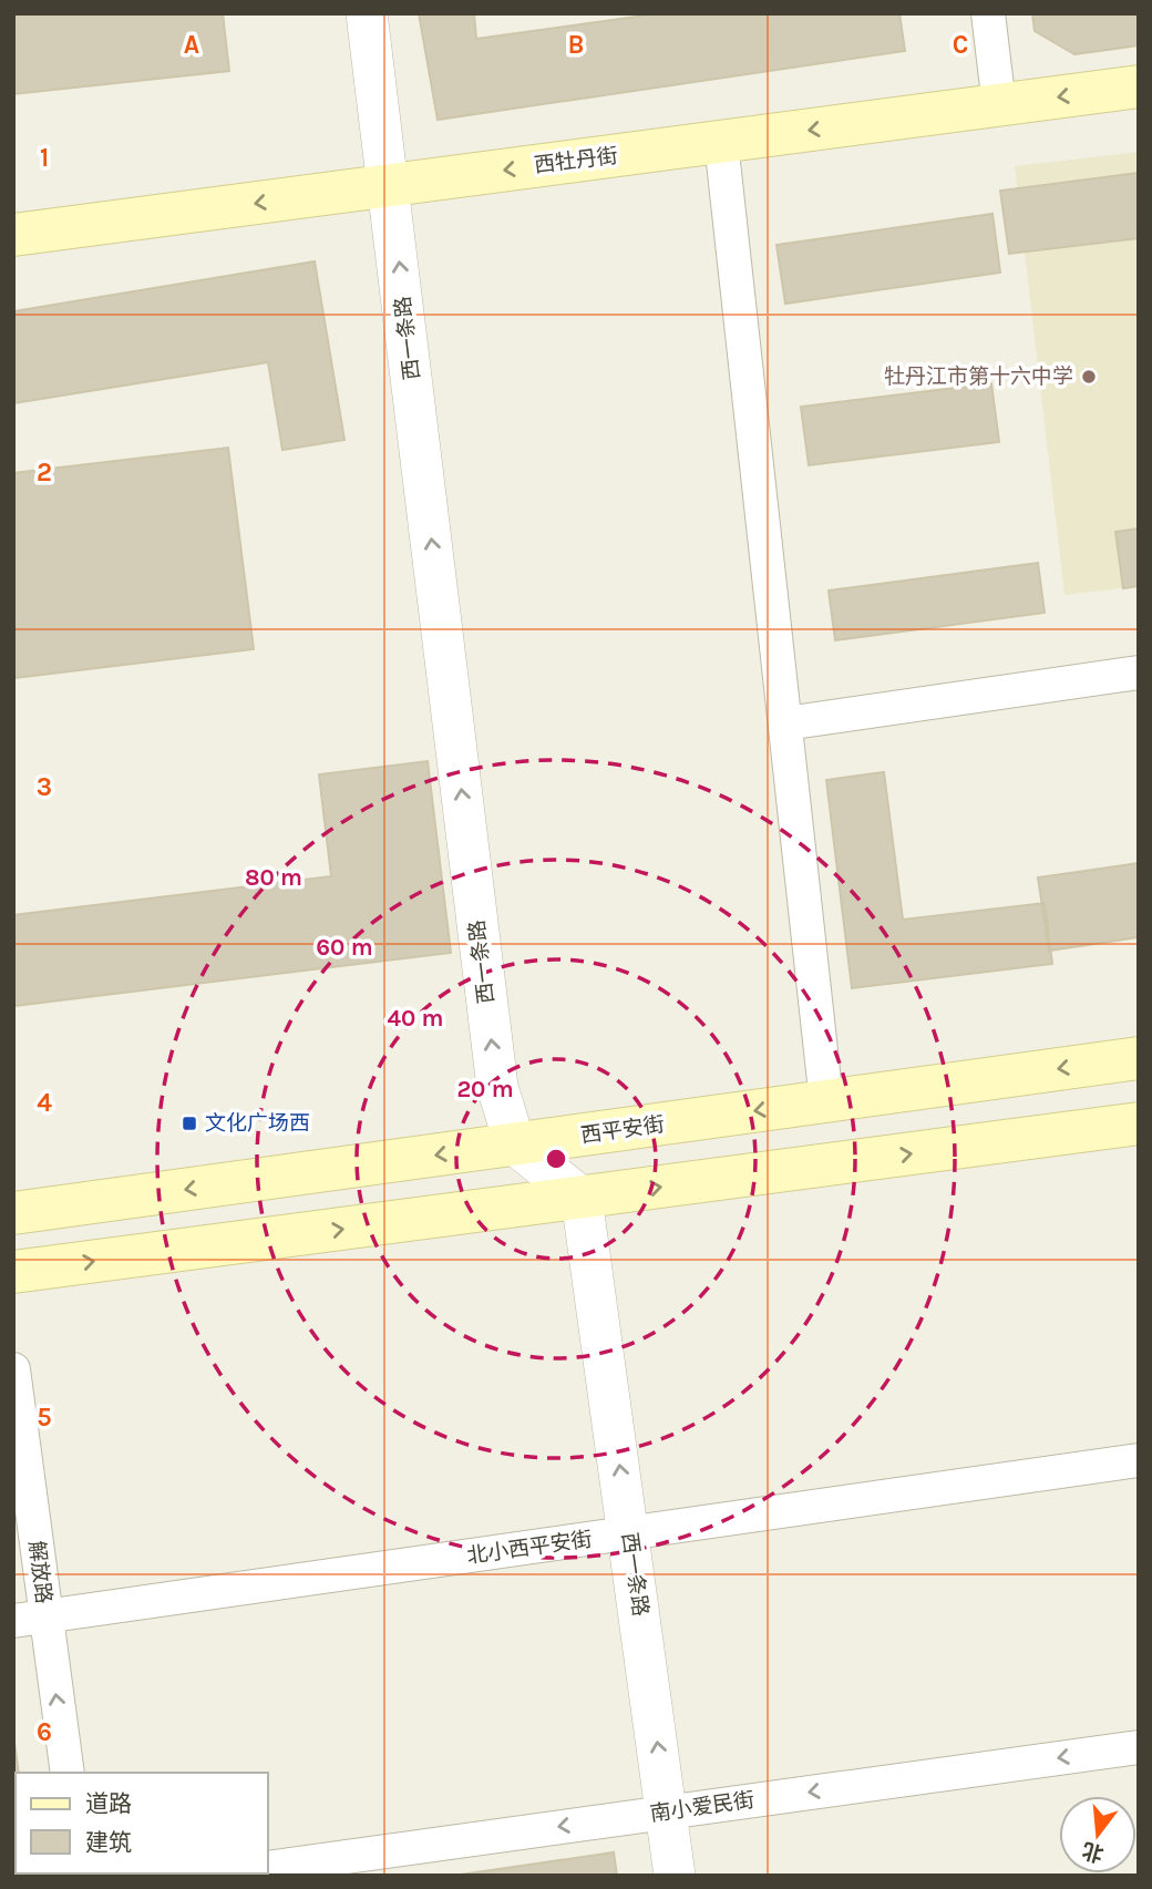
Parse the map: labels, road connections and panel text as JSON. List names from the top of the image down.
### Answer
{
  "streets": {
    "main road": ["西牡丹街", "西平安街"],
    "street": [
      "西一条路",
      "北小西平安街",
      "解放路",
      "南小爱民街"
    ]
  },
  "crossings": [
    ["西牡丹街", "西一条路"],
    ["西一条路", "西平安街"],
    ["西一条路", "北小西平安街"],
    ["西一条路", "南小爱民街"],
    ["北小西平安街", "解放路"]
  ],
  "one_way": ["西牡丹街", "解放路", "南小爱民街"],
  "places": {
    "other": ["牡丹江市第十六中学"],
    "transit": ["文化广场西"]
  },
  "legend": ["道路", "建筑"],
  "north": "bottom",
  "grid": {
    "columns": ["A", "B", "C"],
    "rows": [
      "1",
      "2",
      "3",
      "4",
      "5",
      "6"
    ]
  },
  "rings": [
    "80 m",
    "60 m",
    "40 m",
    "20 m"
  ]
}
